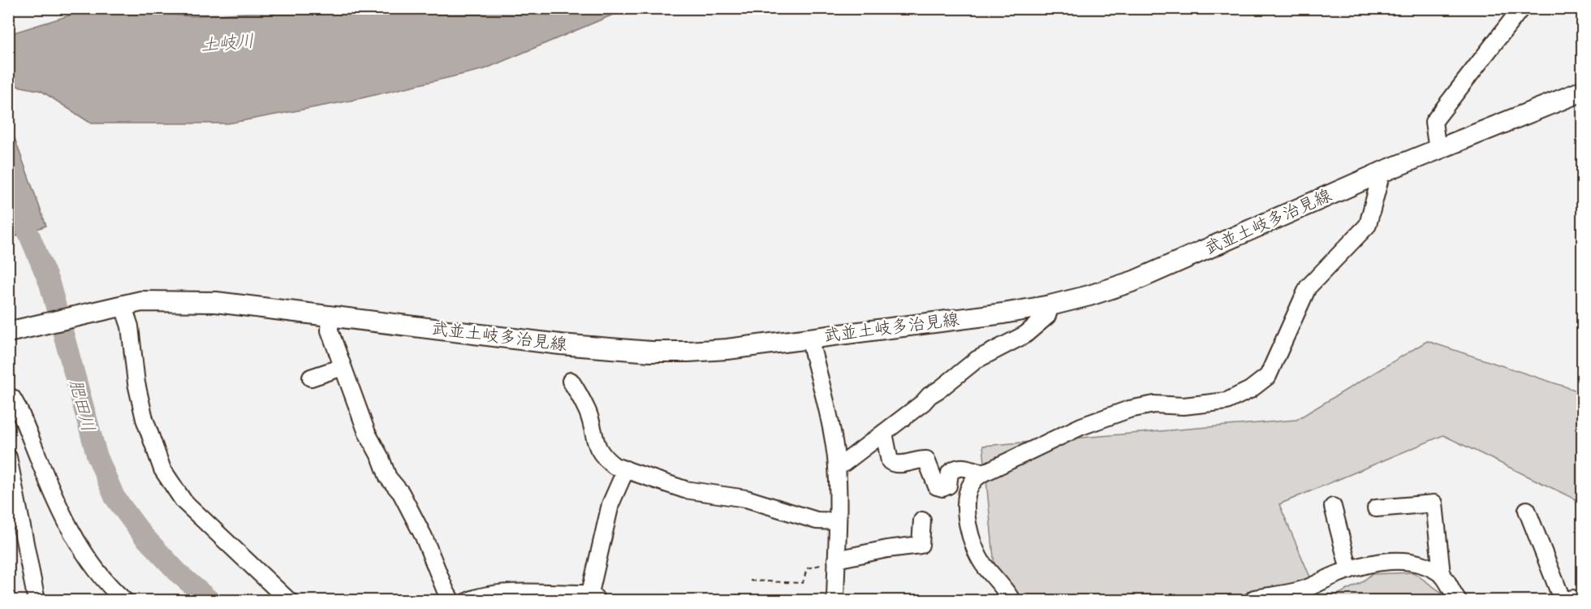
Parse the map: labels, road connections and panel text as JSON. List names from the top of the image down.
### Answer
{
  "streets": {
    "main road": ["武並土岐多治見線"]
  },
  "water": ["土岐川", "肥田川"]
}
